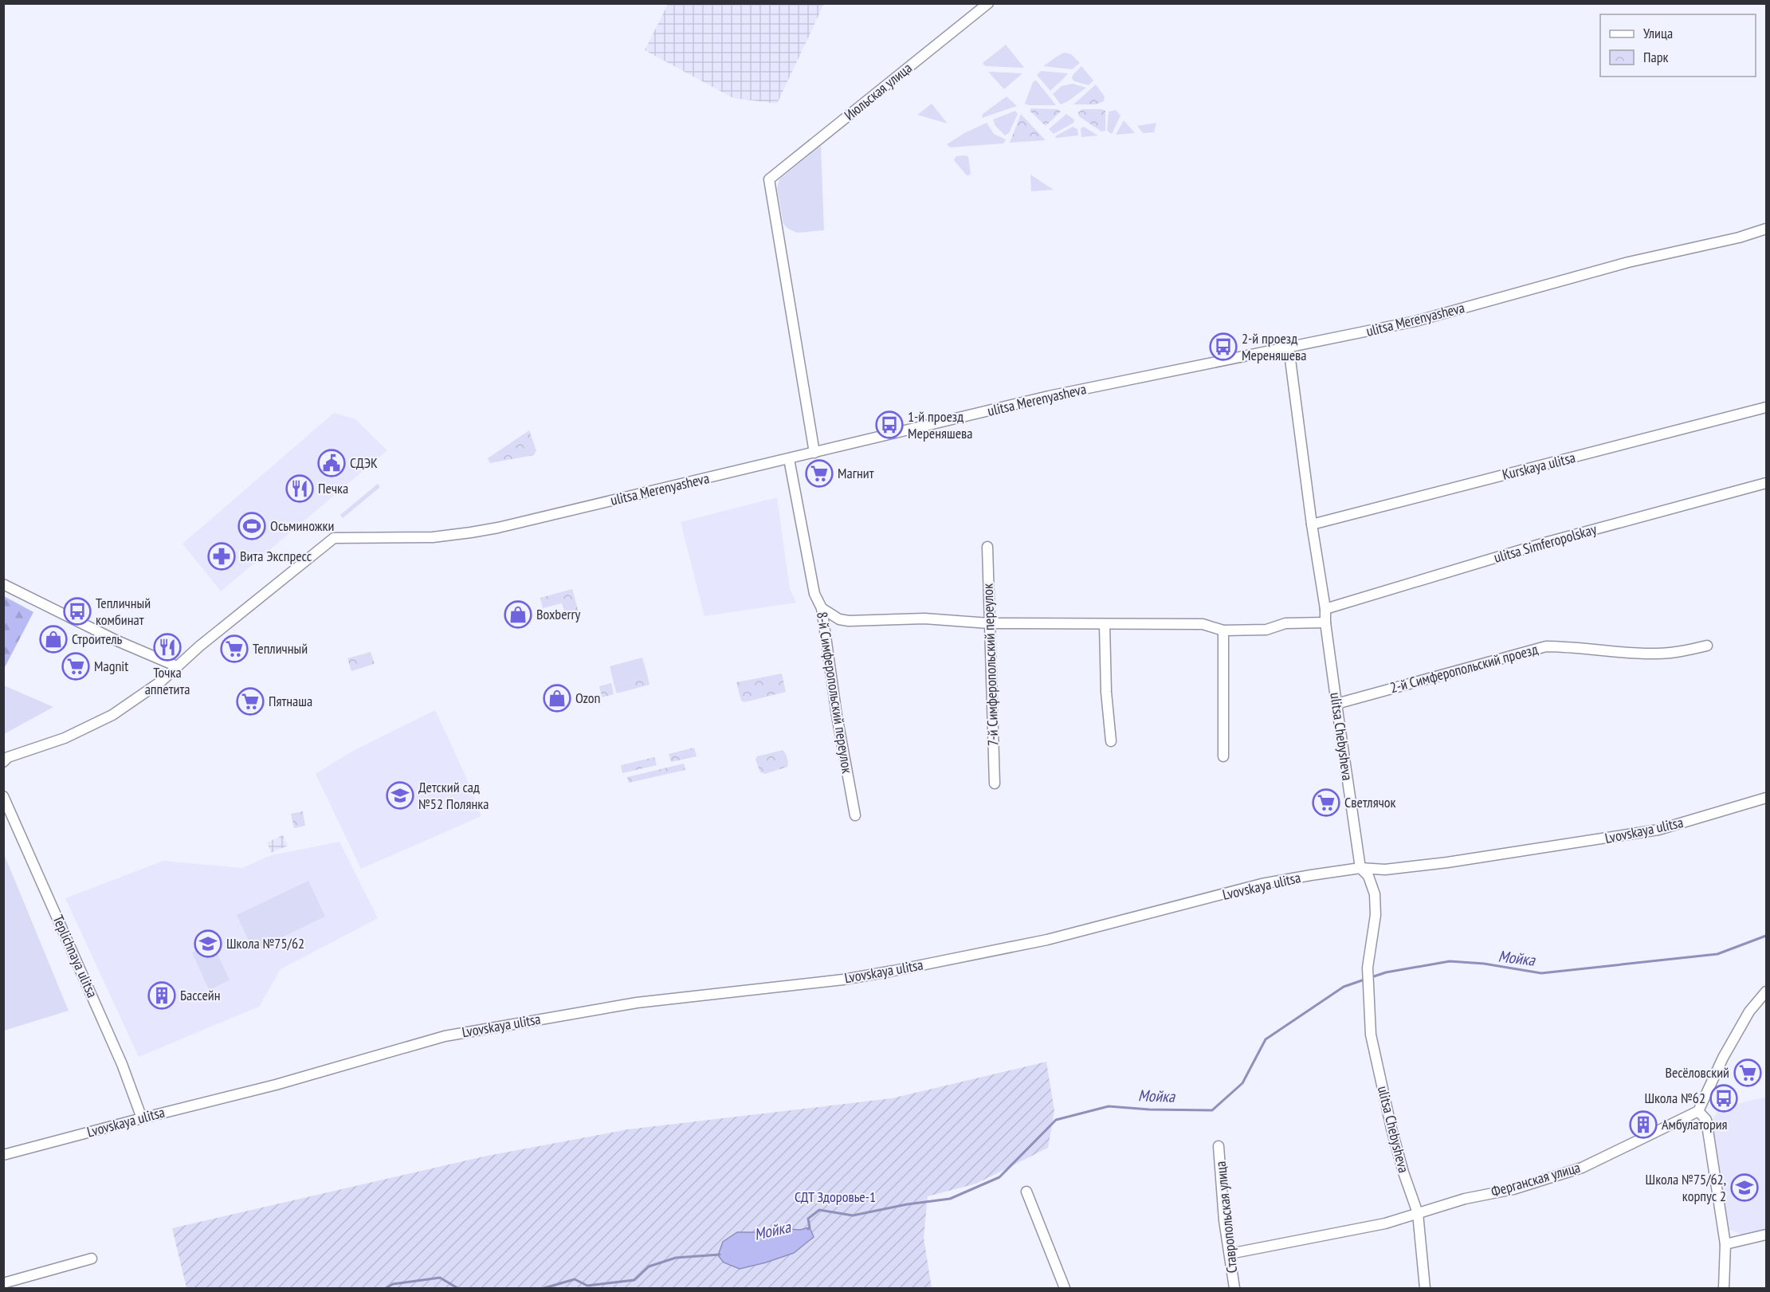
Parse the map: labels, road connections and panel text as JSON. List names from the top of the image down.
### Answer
{
  "streets": {
    "street": [
      "Июльская улица",
      "ulitsa Merenyasheva",
      "Kurskaya ulitsa",
      "ulitsa Simferopolskay",
      "7-й Симферопольский переулок",
      "2-й Симферопольский проезд",
      "8-й Симферопольский переулок",
      "ulitsa Chebysheva",
      "Lvovskaya ulitsa",
      "Teplichnaya ulitsa",
      "Ферганская улица",
      "Ставропольская улица"
    ]
  },
  "crossings": [
    ["Июльская улица", "ulitsa Merenyasheva"],
    ["ulitsa Merenyasheva", "8-й Симферопольский переулок"],
    ["ulitsa Merenyasheva", "ulitsa Chebysheva"],
    ["Kurskaya ulitsa", "ulitsa Chebysheva"],
    ["ulitsa Simferopolskay", "ulitsa Chebysheva"],
    ["2-й Симферопольский проезд", "ulitsa Chebysheva"],
    ["ulitsa Chebysheva", "Lvovskaya ulitsa"],
    ["ulitsa Chebysheva", "Ферганская улица"],
    ["Lvovskaya ulitsa", "Teplichnaya ulitsa"],
    ["Ферганская улица", "Ставропольская улица"]
  ],
  "water": ["Мойка"],
  "parks": ["СДТ Здоровье-1"],
  "places": {
    "bus stop": [
      "2-й проезд Мереняшева",
      "1-й проезд Мереняшева",
      "Тепличный комбинат",
      "Школа №62"
    ],
    "public building": ["СДЭК"],
    "supermarket": [
      "Магнит",
      "Тепличный",
      "Magnit",
      "Пятнаша",
      "Светлячок",
      "Весёловский"
    ],
    "restaurant": ["Печка", "Точка аппетита"],
    "sports": ["Осьминожки"],
    "pharmacy": ["Вита Экспресс"],
    "shop": ["Boxberry", "Строитель", "Ozon"],
    "school or university": ["Детский сад №52 Полянка", "Школа №75/62", "Школа №75/62, корпус 2"],
    "building": ["Бассейн", "Амбулатория"]
  },
  "legend": ["Улица", "Парк"]
}
